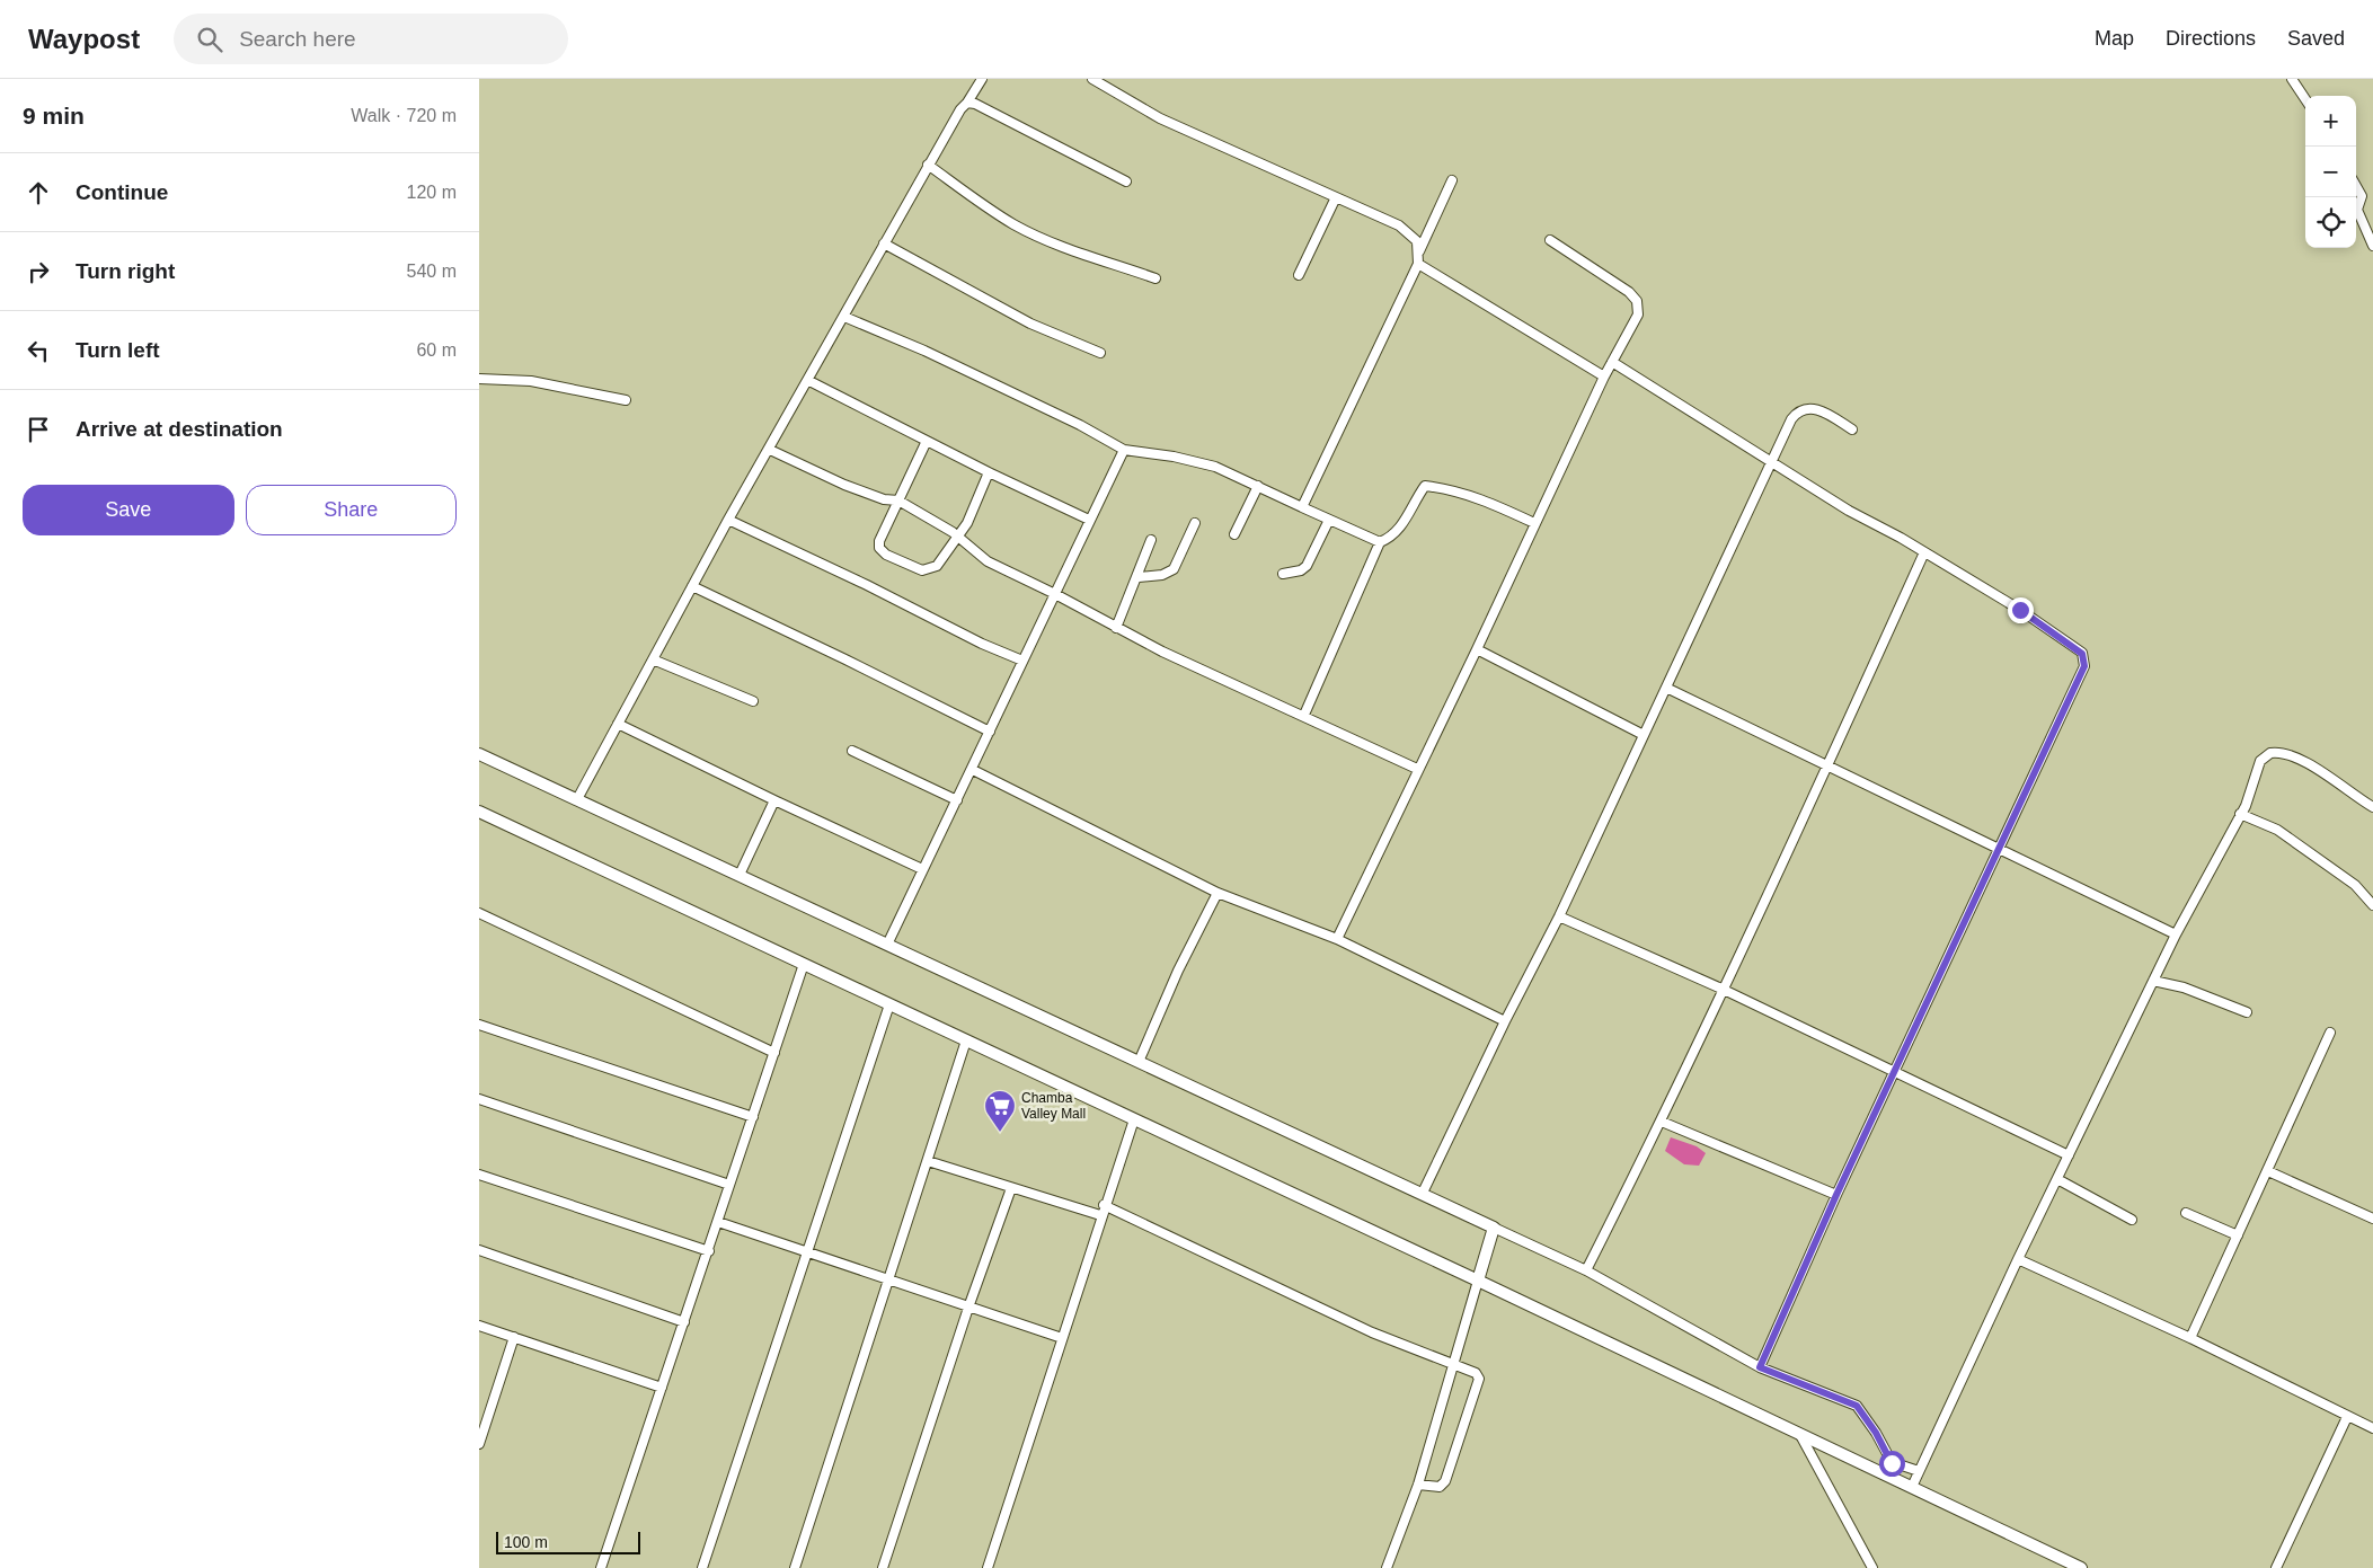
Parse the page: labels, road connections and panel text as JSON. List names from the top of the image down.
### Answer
{
  "places": {
    "supermarket": ["Chamba Valley Mall"]
  },
  "scale_bar": "100 m",
  "page": {
    "header": "Waypost",
    "search": "Search here",
    "nav": ["Map", "Directions", "Saved"],
    "heading": ["9 min", "Walk · 720 m"],
    "map_buttons": ["+", "−"],
    "list": [
      ["Continue", "120 m"],
      ["Turn right", "540 m"],
      ["Turn left", "60 m"],
      "Arrive at destination"
    ],
    "buttons": ["Save", "Share"],
    "scale": "100 m"
  }
}
